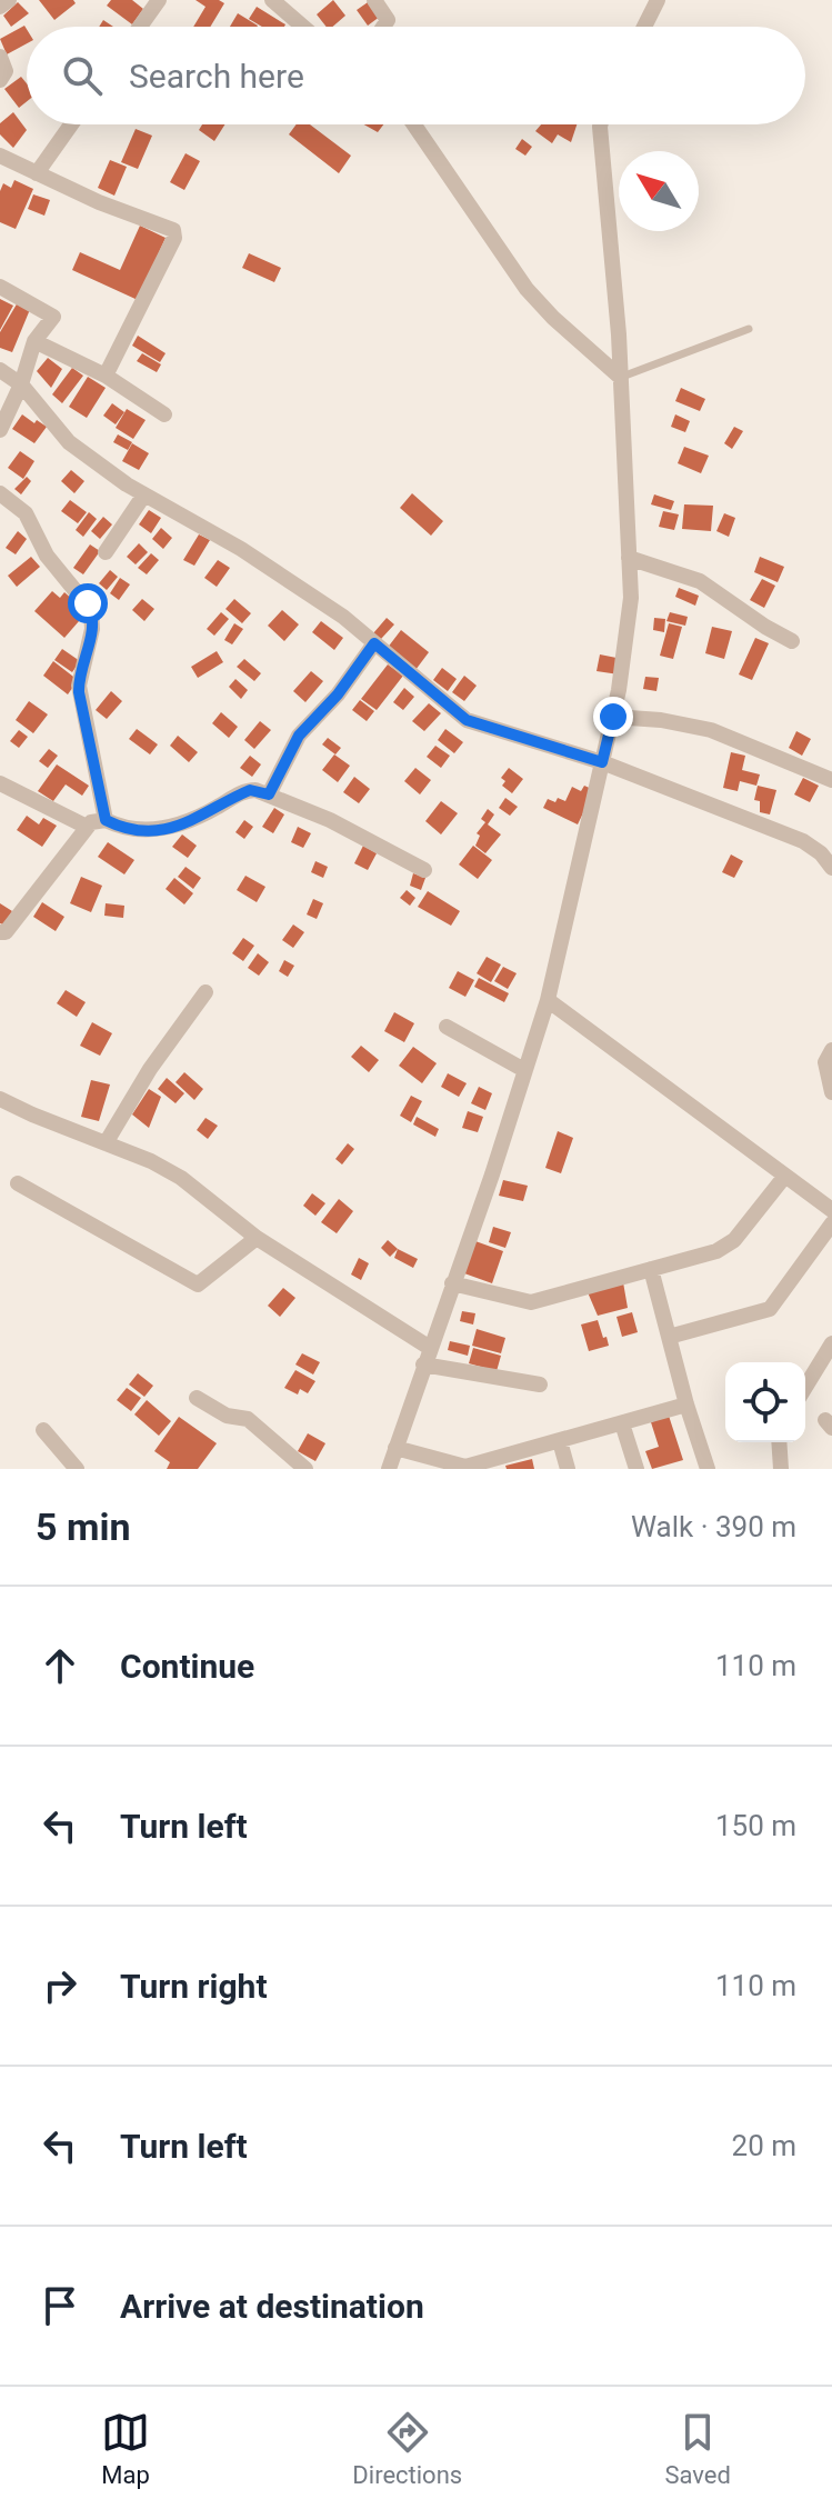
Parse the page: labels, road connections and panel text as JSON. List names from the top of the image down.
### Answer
{
  "north": "top left",
  "page": {
    "search": "Search here",
    "heading": ["5 min", "Walk · 390 m"],
    "list": [
      ["Continue", "110 m"],
      ["Turn left", "150 m"],
      ["Turn right", "110 m"],
      ["Turn left", "20 m"],
      "Arrive at destination"
    ],
    "nav": ["Map", "Directions", "Saved"]
  }
}
